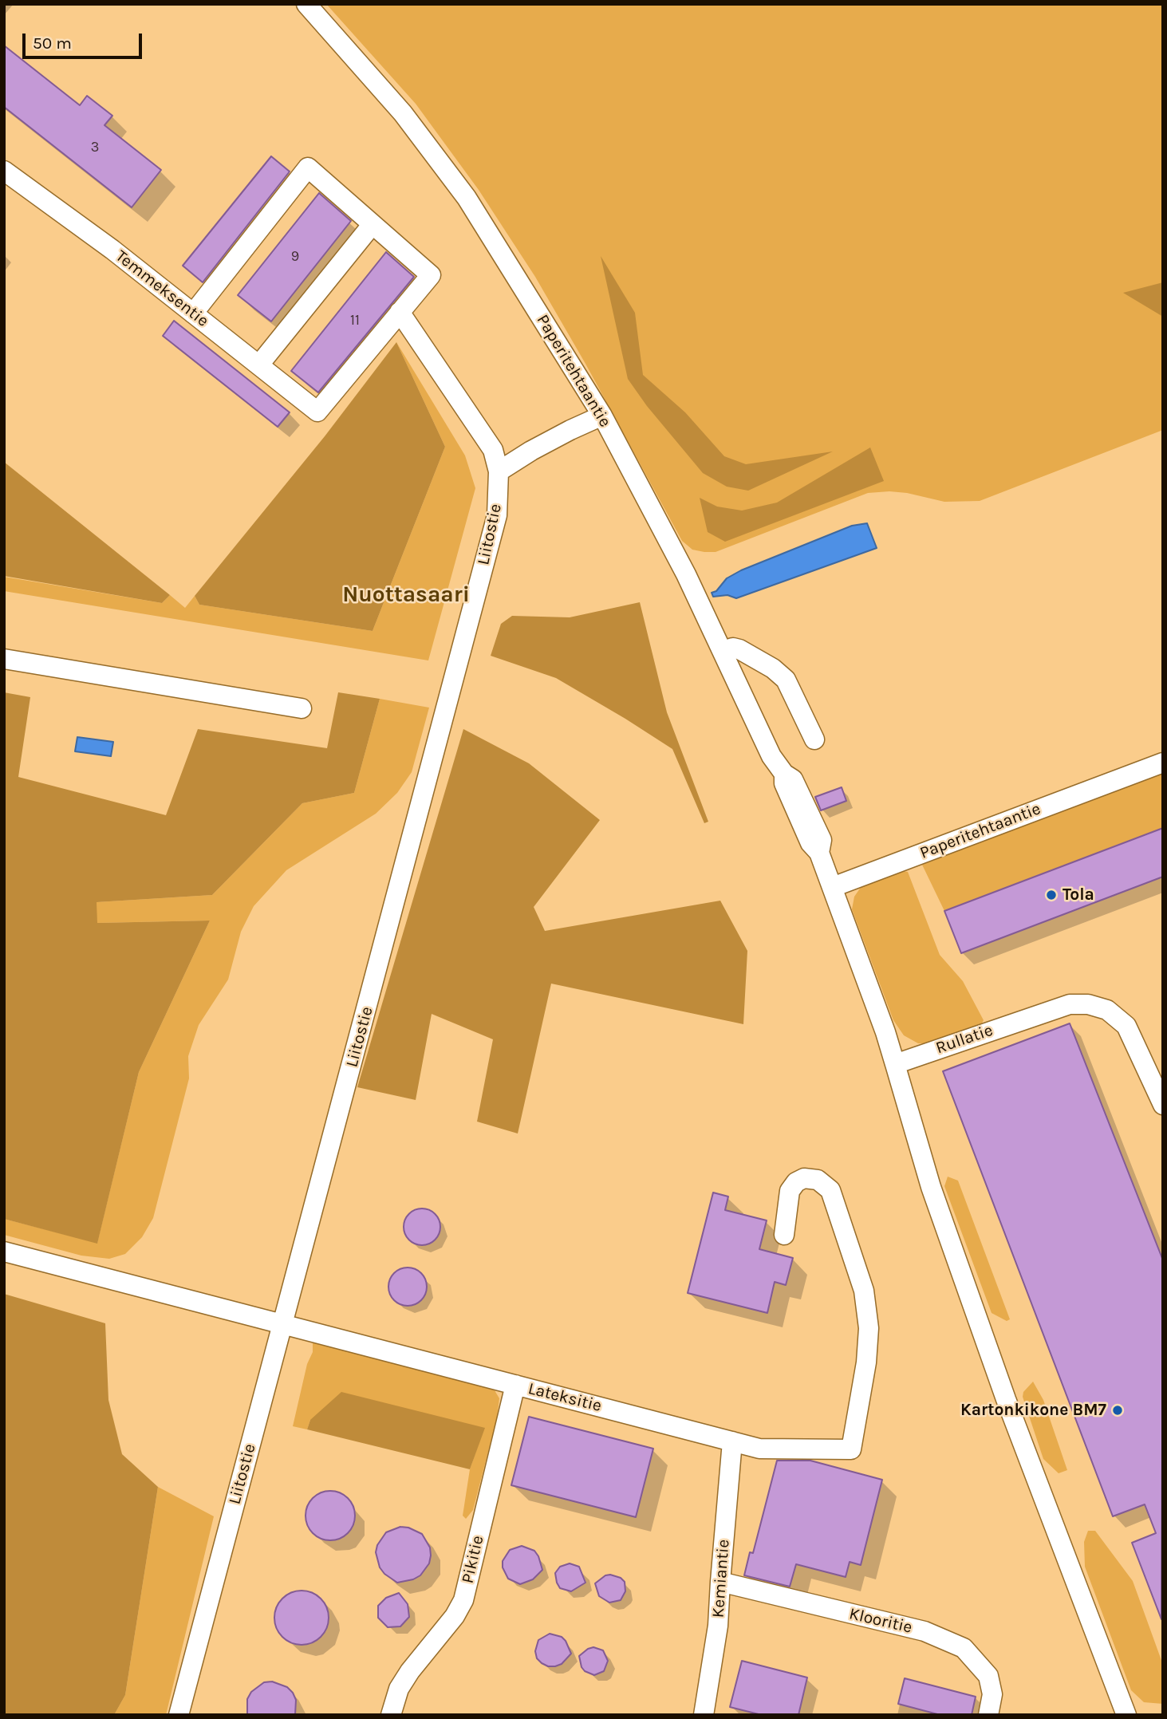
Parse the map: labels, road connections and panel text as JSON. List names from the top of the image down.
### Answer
{
  "streets": {
    "street": [
      "Temmeksentie",
      "Paperitehtaantie",
      "Liitostie",
      "Rullatie",
      "Lateksitie",
      "Pikitie",
      "Kemiantie",
      "Klooritie"
    ]
  },
  "crossings": [
    ["Liitostie", "Lateksitie"],
    ["Lateksitie", "Pikitie"],
    ["Lateksitie", "Kemiantie"],
    ["Kemiantie", "Klooritie"]
  ],
  "districts": ["Nuottasaari"],
  "places": ["Tola", "Kartonkikone BM7"],
  "house_numbers": ["3", "9", "11"],
  "scale_bar": "50 m"
}
